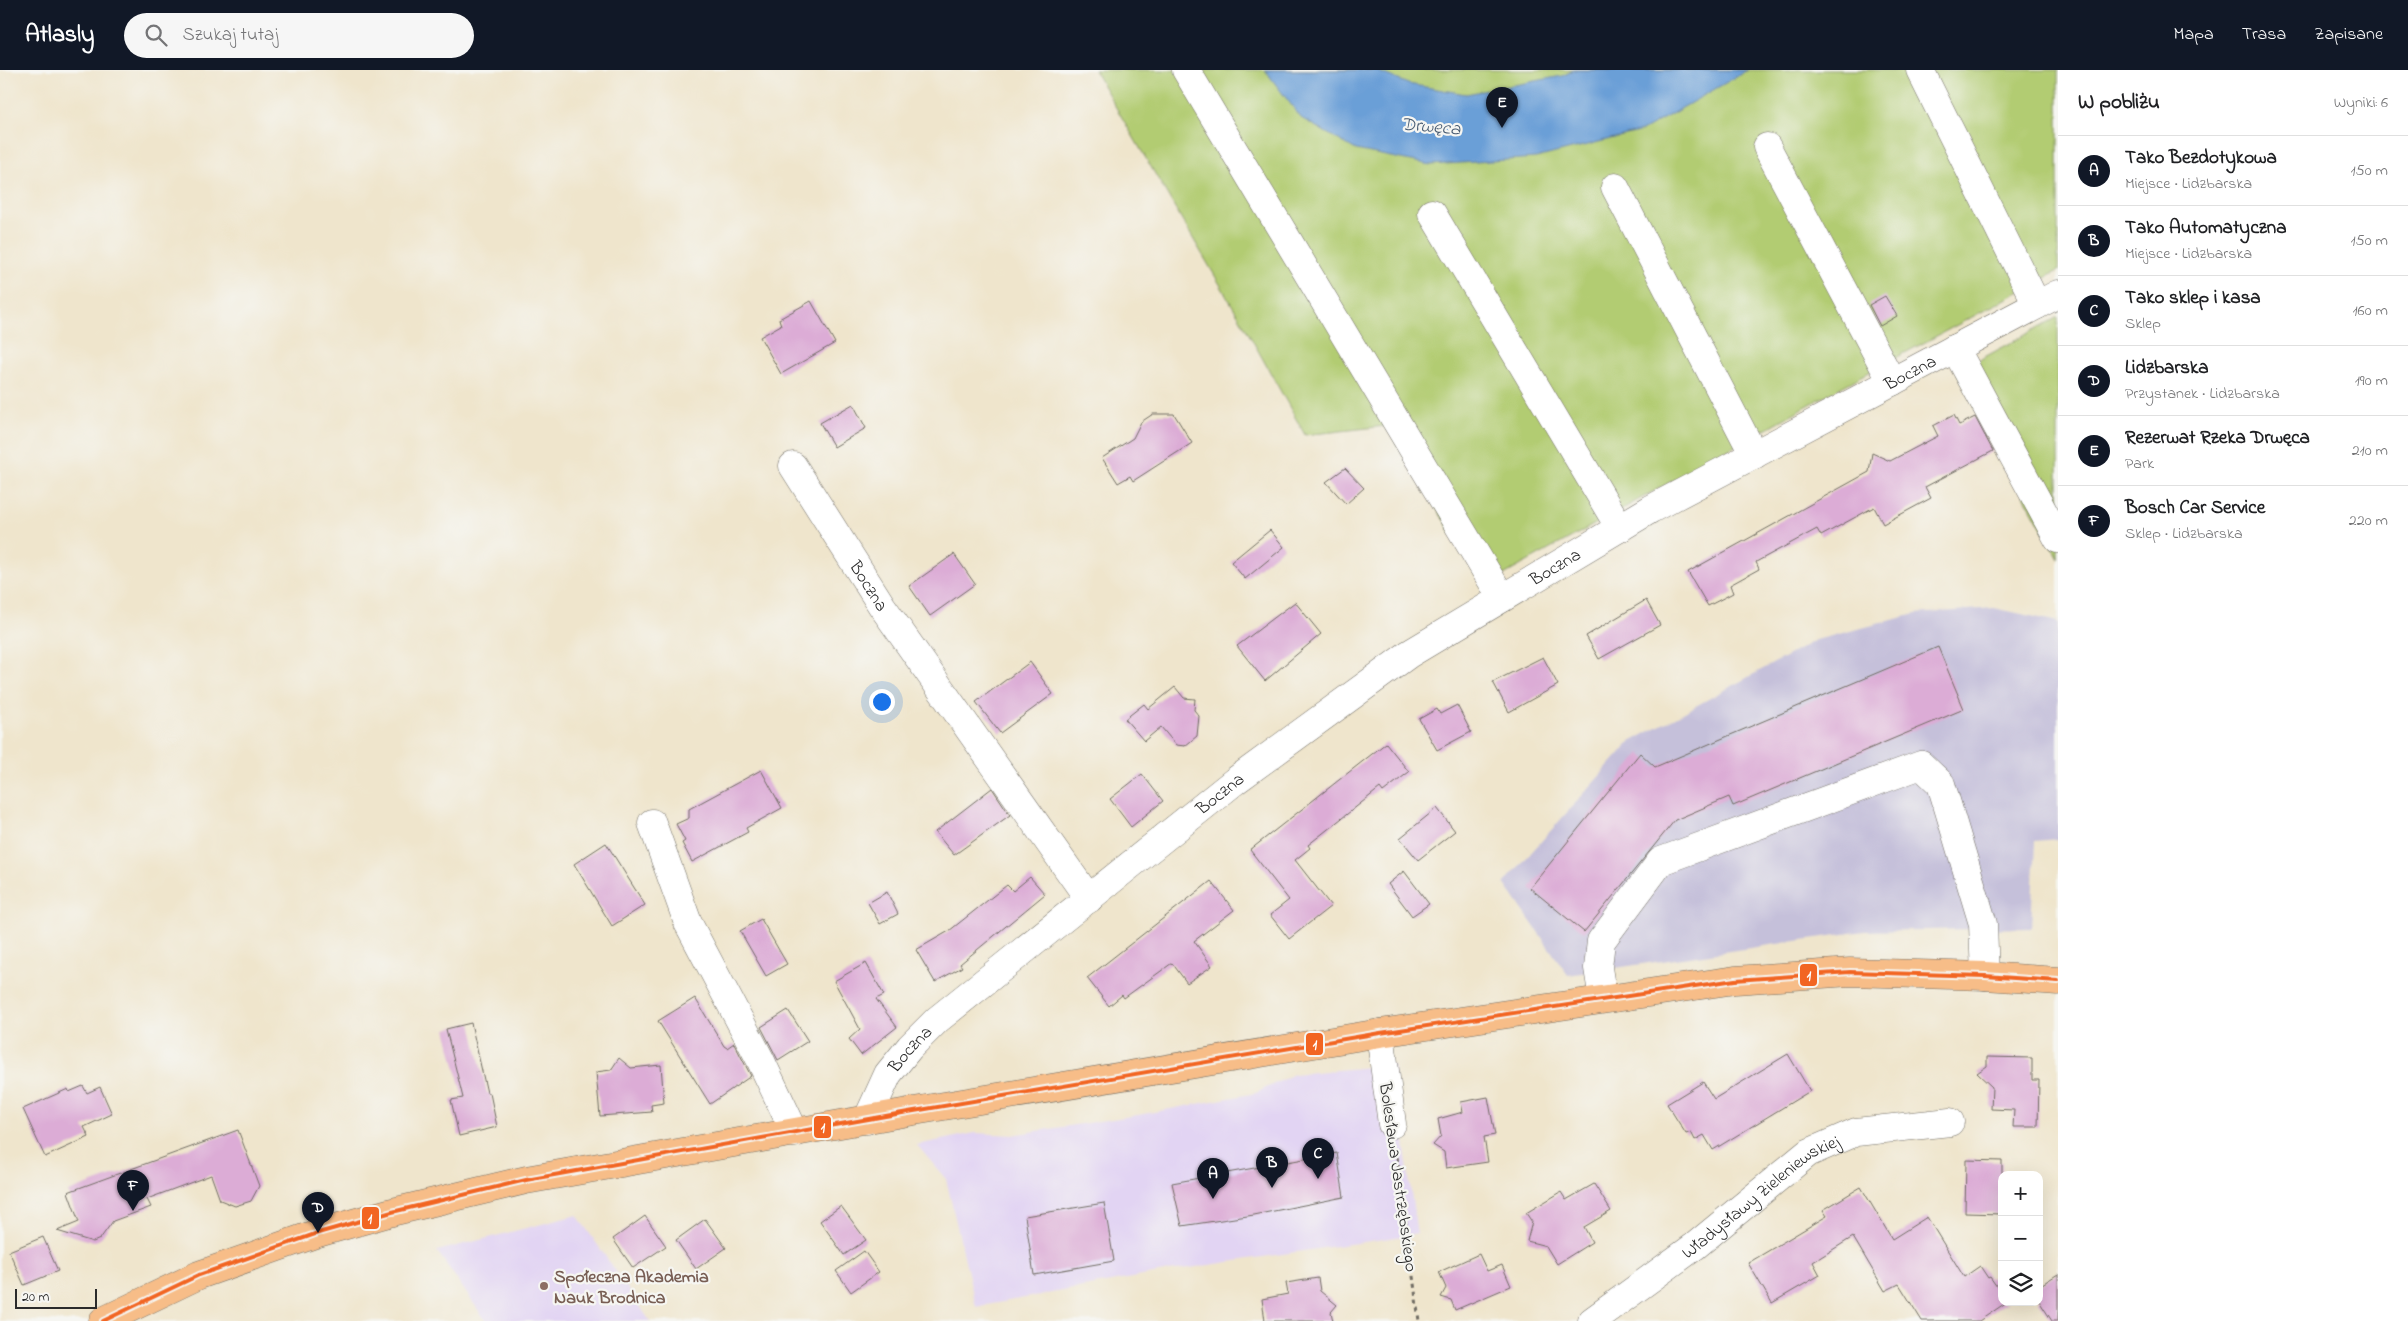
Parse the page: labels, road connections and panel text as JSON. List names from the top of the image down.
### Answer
{
  "streets": {
    "street": ["Boczna", "Bolesława Jastrzębskiego", "Władysławy Zieleniewskiej"]
  },
  "water": ["Drwęca"],
  "places": ["Społeczna Akademia Nauk Brodnica"],
  "lines": ["transit line 1"],
  "scale_bar": "20 m",
  "page": {
    "header": "Atlasly",
    "search": "Szukaj tutaj",
    "nav": ["Mapa", "Trasa", "Zapisane"],
    "heading": ["W pobliżu", "Wyniki: 6"],
    "pins": [
      "E",
      "C",
      "B",
      "A",
      "F",
      "D"
    ],
    "list": [
      {
        "mark": "A",
        "name": "Tako Bezdotykowa",
        "note": "Miejsce · Lidzbarska",
        "value": "150 m"
      },
      {
        "mark": "B",
        "name": "Tako Automatyczna",
        "note": "Miejsce · Lidzbarska",
        "value": "150 m"
      },
      {
        "mark": "C",
        "name": "Tako sklep i kasa",
        "note": "Sklep",
        "value": "160 m"
      },
      {
        "mark": "D",
        "name": "Lidzbarska",
        "note": "Przystanek · Lidzbarska",
        "value": "190 m"
      },
      {
        "mark": "E",
        "name": "Rezerwat Rzeka Drwęca",
        "note": "Park",
        "value": "210 m"
      },
      {
        "mark": "F",
        "name": "Bosch Car Service",
        "note": "Sklep · Lidzbarska",
        "value": "220 m"
      }
    ],
    "map_buttons": ["+", "−"],
    "scale": "20 m"
  }
}
